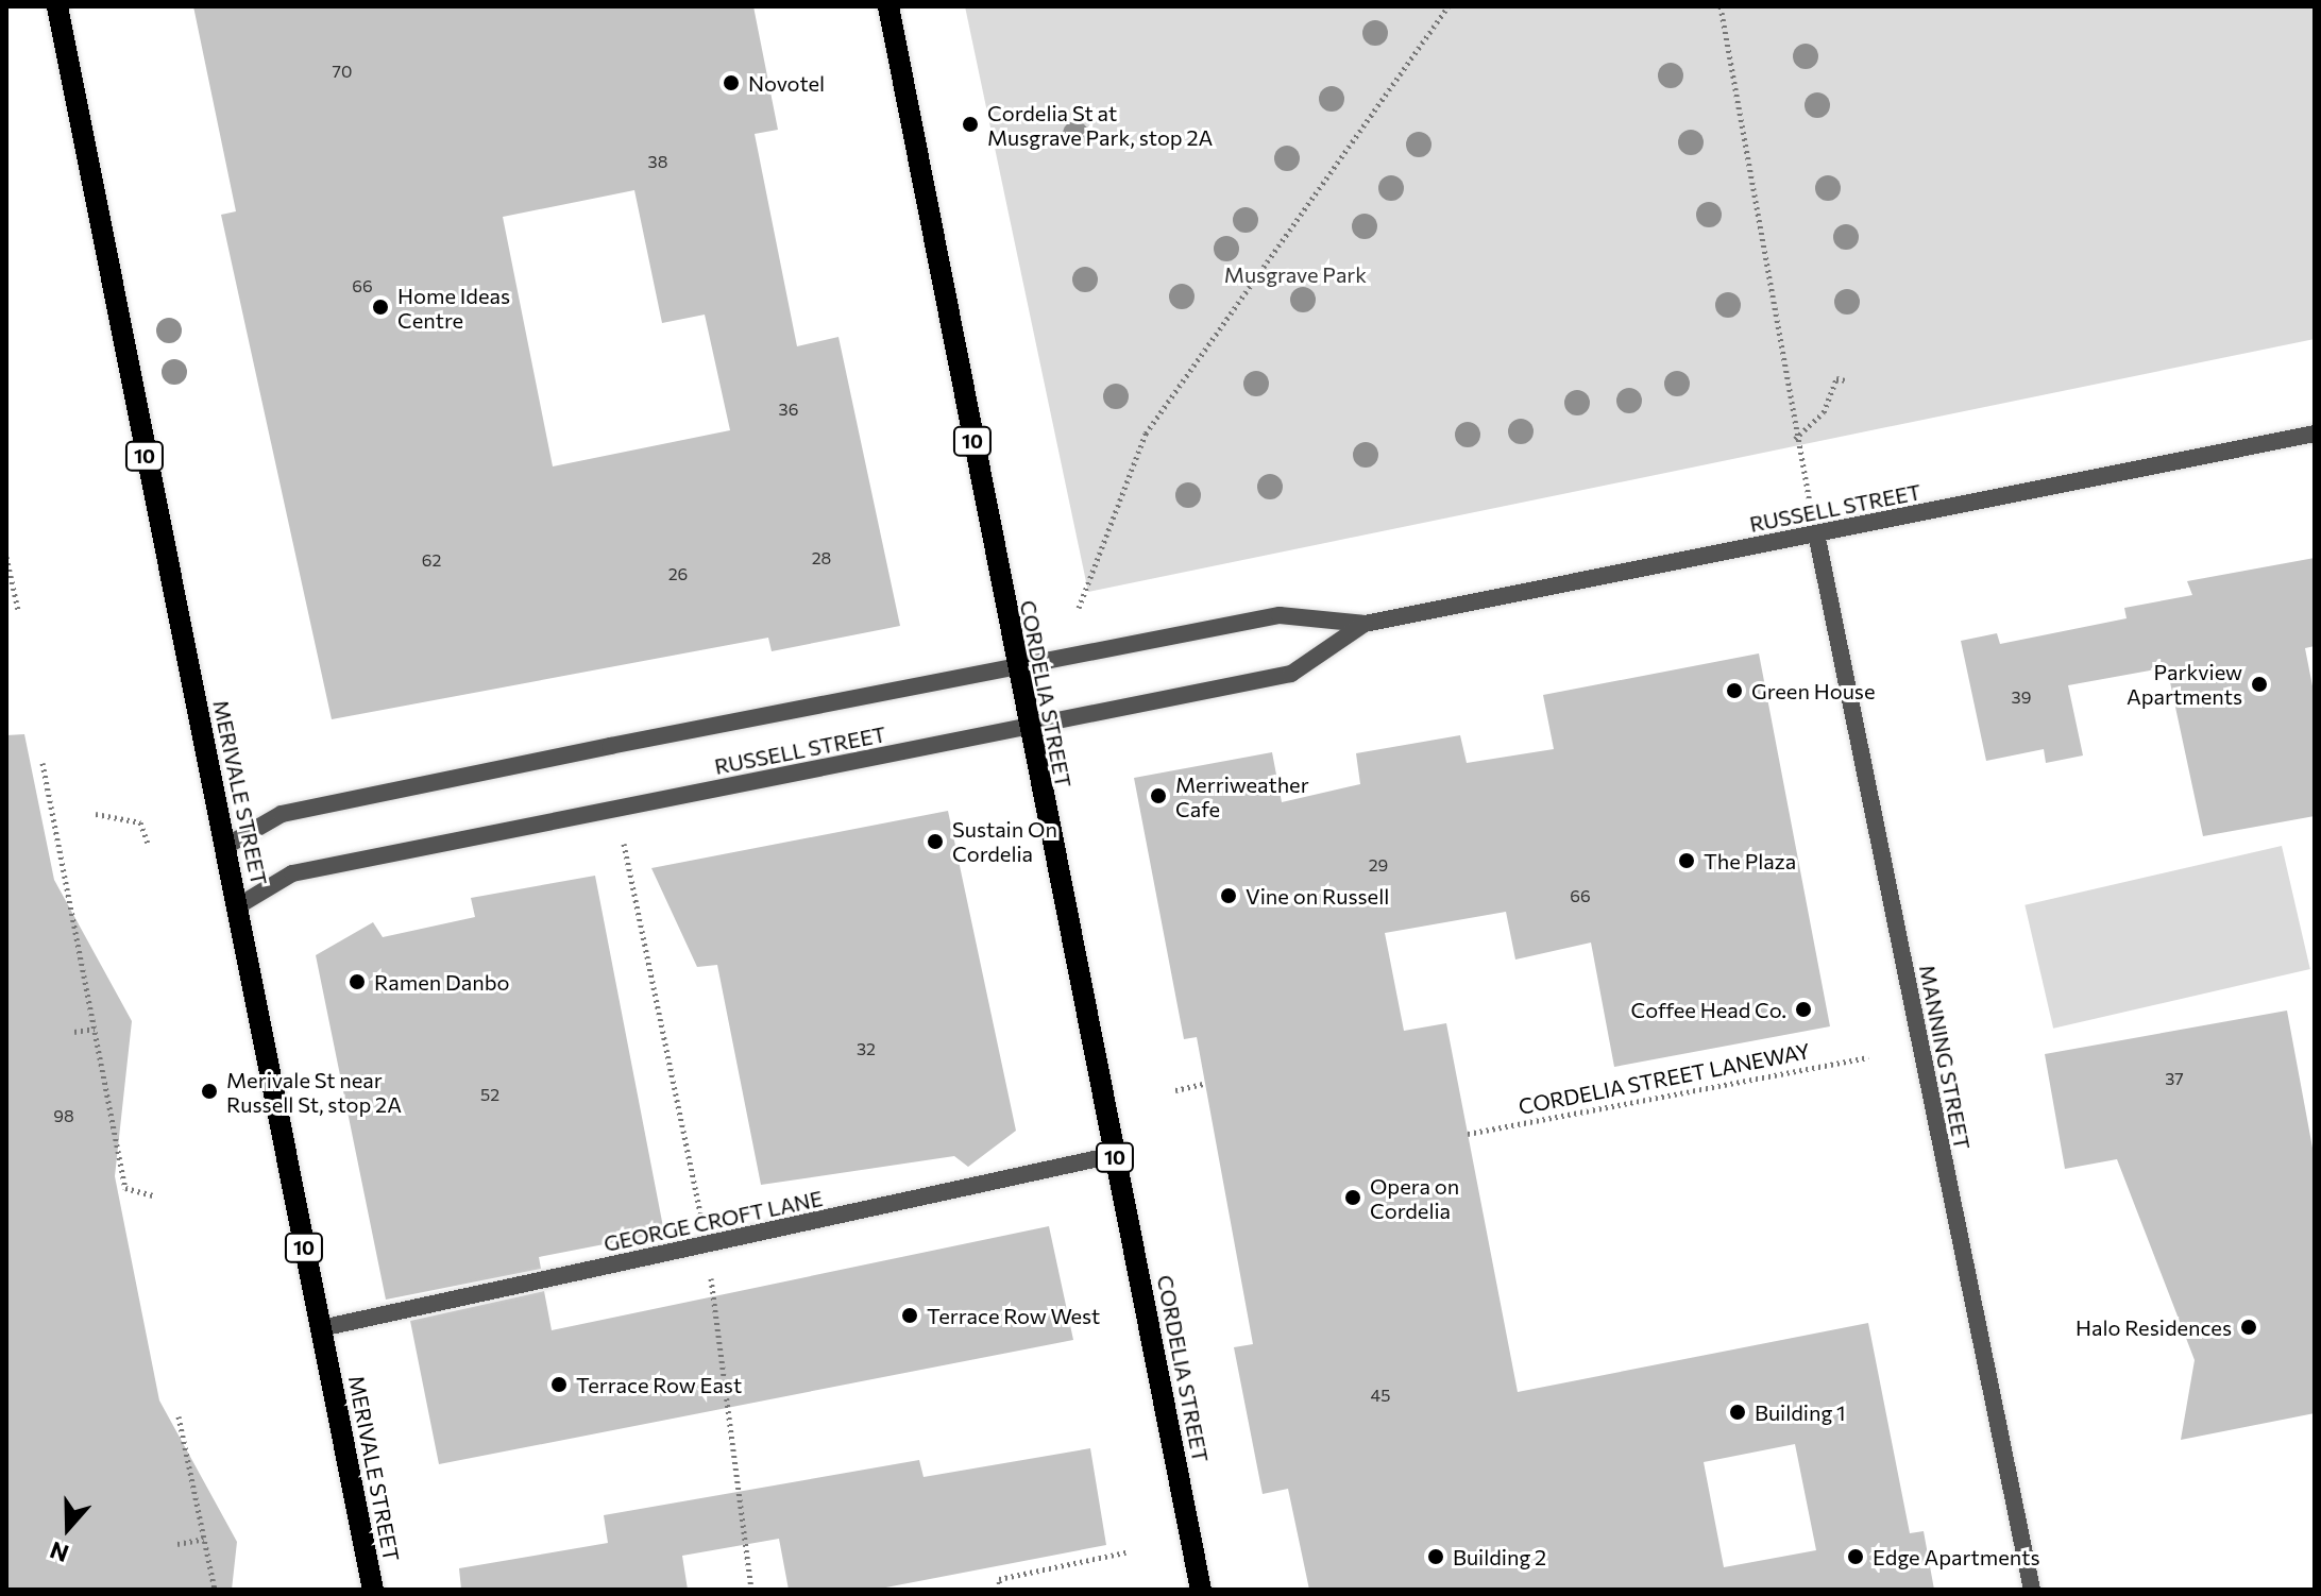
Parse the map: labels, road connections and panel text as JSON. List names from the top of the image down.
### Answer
{
  "streets": {
    "main road": ["10", "CORDELIA STREET", "MERIVALE STREET"],
    "street": ["RUSSELL STREET", "MANNING STREET", "GEORGE CROFT LANE"],
    "path": ["CORDELIA STREET LANEWAY"]
  },
  "crossings": [
    ["RUSSELL STREET", "CORDELIA STREET"],
    ["RUSSELL STREET", "MERIVALE STREET"],
    ["RUSSELL STREET", "MANNING STREET"],
    ["CORDELIA STREET", "GEORGE CROFT LANE"],
    ["MERIVALE STREET", "GEORGE CROFT LANE"]
  ],
  "parks": ["Musgrave Park"],
  "places": [
    "Novotel",
    "Cordelia St at Musgrave Park, stop 2A",
    "Home Ideas Centre",
    "Parkview Apartments",
    "Green House",
    "Merriweather Cafe",
    "Sustain On Cordelia",
    "The Plaza",
    "Vine on Russell",
    "Ramen Danbo",
    "Coffee Head Co.",
    "Merivale St near Russell St, stop 2A",
    "Opera on Cordelia",
    "Terrace Row West",
    "Halo Residences",
    "Terrace Row East",
    "Building 1",
    "Building 2",
    "Edge Apartments"
  ],
  "house_numbers": [
    "70",
    "38",
    "66",
    "36",
    "28",
    "62",
    "26",
    "39",
    "29",
    "66",
    "32",
    "37",
    "52",
    "98",
    "45"
  ],
  "north": "bottom"
}
